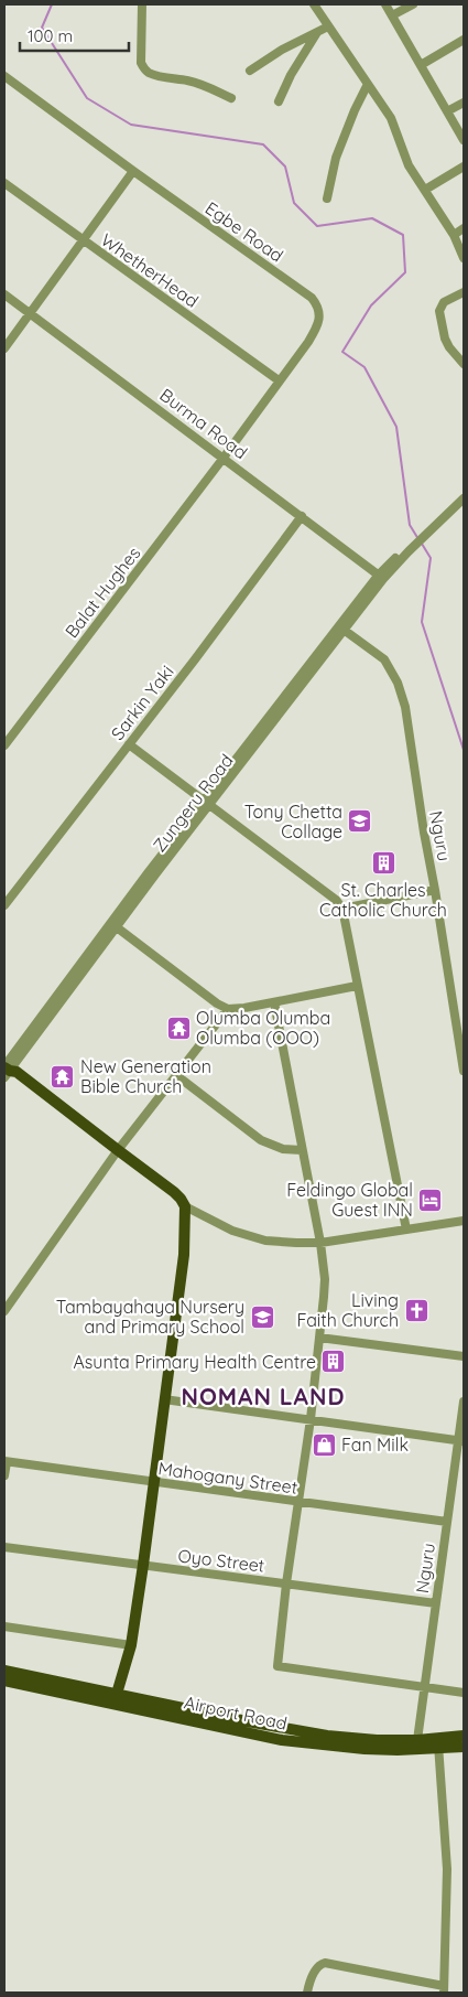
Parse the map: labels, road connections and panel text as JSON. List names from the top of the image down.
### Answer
{
  "streets": {
    "main road": ["Airport Road"],
    "street": [
      "Egbe Road",
      "WhetherHead",
      "Burma Road",
      "Balat Hughes",
      "Sarkin Yaki",
      "Zungeru Road",
      "Nguru",
      "Mahogany Street",
      "Oyo Street"
    ]
  },
  "crossings": [
    ["Egbe Road", "WhetherHead"],
    ["Egbe Road", "Burma Road"],
    ["Egbe Road", "Balat Hughes"],
    ["Burma Road", "Balat Hughes"],
    ["Burma Road", "Sarkin Yaki"],
    ["Burma Road", "Zungeru Road"],
    ["Zungeru Road", "Nguru"],
    ["Nguru", "Mahogany Street"],
    ["Nguru", "Oyo Street"],
    ["Nguru", "Airport Road"]
  ],
  "districts": ["NOMAN LAND"],
  "places": {
    "school or university": ["Tony Chetta Collage", "Tambayahaya Nursery and Primary School"],
    "building": ["St. Charles Catholic Church", "Asunta Primary Health Centre"],
    "temple": ["Olumba Olumba Olumba (OOO)", "New Generation Bible Church"],
    "hotel": ["Feldingo Global Guest INN"],
    "church": ["Living Faith Church"],
    "shop": ["Fan Milk"]
  },
  "scale_bar": "100 m"
}
